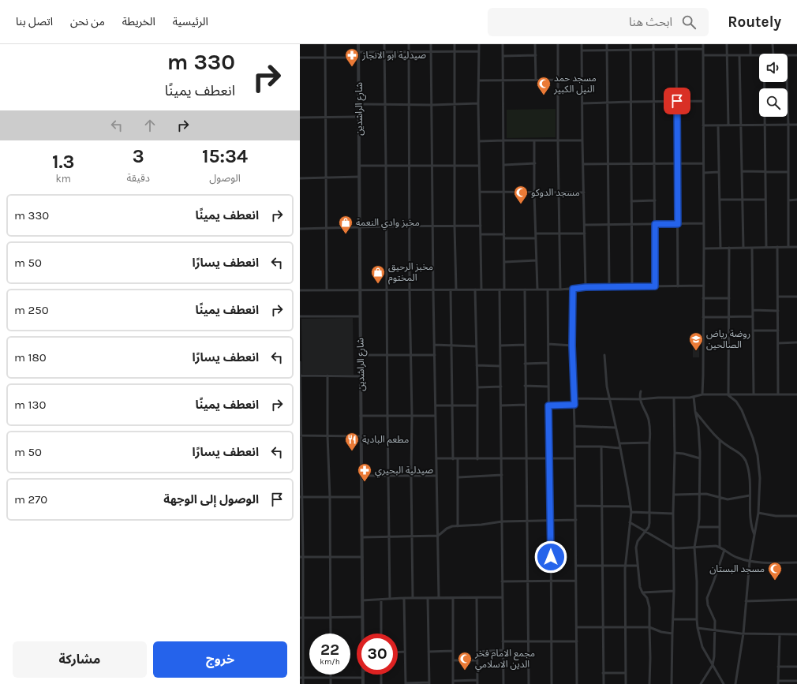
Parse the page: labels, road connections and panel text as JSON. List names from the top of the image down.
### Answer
{
  "streets": {
    "street": ["شارع الراشدين"]
  },
  "places": {
    "pharmacy": ["صيدلية ابو الانجاز", "صيدلية البحيري"],
    "mosque": [
      "مسجد حمد النيل الكبير",
      "مسجد الدوكو",
      "مسجد البستان",
      "مجمع الامام فخر الدين الاسلامي"
    ],
    "shop": ["مخبز وادي النعمة", "مخبز الرحيق المختوم"],
    "school or university": ["روضة رياض الصالحين"],
    "restaurant": ["مطعم البادية"]
  },
  "page": {
    "header": "Routely",
    "search": "ابحث هنا",
    "nav": [
      "الرئيسية",
      "الخريطة",
      "من نحن",
      "اتصل بنا"
    ],
    "turn": ["330 m", "انعطف يمينًا"],
    "eta": [
      "15:34",
      "الوصول",
      "3",
      "دقيقة",
      "1.3",
      "km"
    ],
    "list": [
      {
        "name": "انعطف يمينًا",
        "value": "330 m"
      },
      {
        "name": "انعطف يسارًا",
        "value": "50 m"
      },
      {
        "name": "انعطف يمينًا",
        "value": "250 m"
      },
      {
        "name": "انعطف يسارًا",
        "value": "180 m"
      },
      {
        "name": "انعطف يمينًا",
        "value": "130 m"
      },
      {
        "name": "انعطف يسارًا",
        "value": "50 m"
      },
      {
        "name": "الوصول إلى الوجهة",
        "value": "270 m"
      }
    ],
    "speed": "22 km/h",
    "limit": "30",
    "buttons": ["خروج", "مشاركة"]
  }
}
